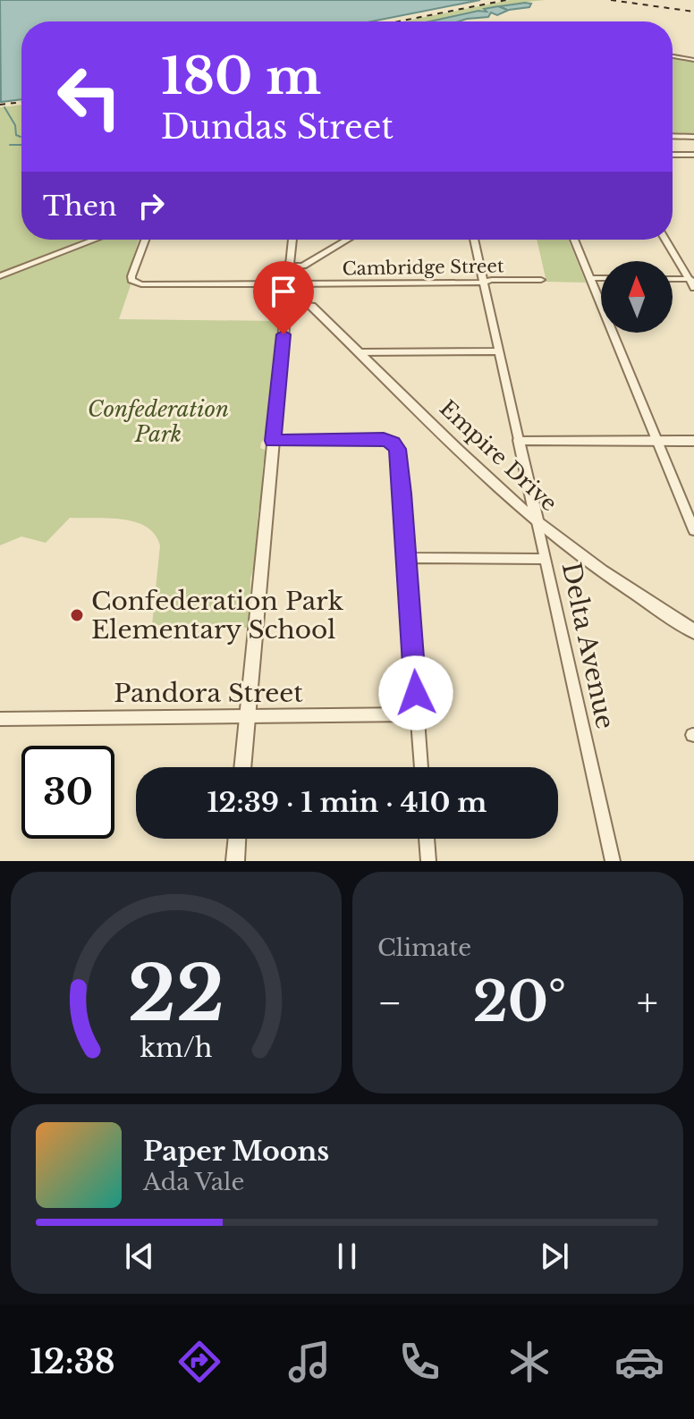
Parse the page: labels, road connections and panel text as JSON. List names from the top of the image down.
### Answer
{
  "streets": {
    "street": [
      "Cambridge Street",
      "Empire Drive",
      "Delta Avenue",
      "Pandora Street"
    ]
  },
  "crossings": [
    ["Empire Drive", "Delta Avenue"]
  ],
  "parks": ["Confederation Park"],
  "places": ["Confederation Park Elementary School"],
  "north": "top",
  "page": {
    "turn": ["180 m", "Dundas Street"],
    "then": "Then",
    "limit": "30",
    "trip": "12:39 · 1 min · 410 m",
    "tile": "Climate",
    "heat": ["−", "20°", "+"],
    "song": ["Paper Moons", "Ada Vale"],
    "tabs": "12:38",
    "gauge": ["22", "km/h"]
  }
}
